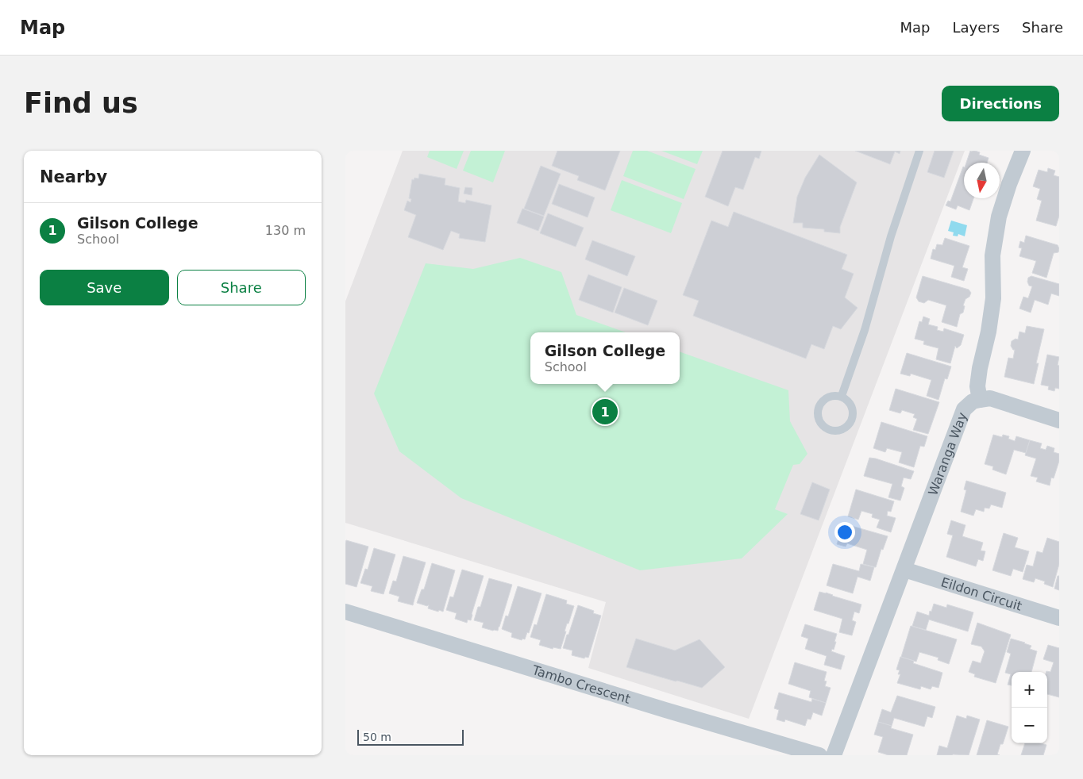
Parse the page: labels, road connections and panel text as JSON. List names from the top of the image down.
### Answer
{
  "streets": {
    "street": ["Waranga Way", "Eildon Circuit", "Tambo Crescent"]
  },
  "crossings": [
    ["Waranga Way", "Eildon Circuit"]
  ],
  "scale_bar": "50 m",
  "north": "bottom",
  "page": {
    "header": "Map",
    "nav": ["Map", "Layers", "Share"],
    "buttons": [
      "Directions",
      ["Save", "Share"]
    ],
    "title": "Find us",
    "heading": "Nearby",
    "list": [
      {
        "mark": "1",
        "name": "Gilson College",
        "note": "School",
        "value": "130 m"
      }
    ],
    "popup": ["Gilson College", "School"],
    "pins": "1",
    "map_buttons": ["+", "−"],
    "scale": "50 m"
  }
}
